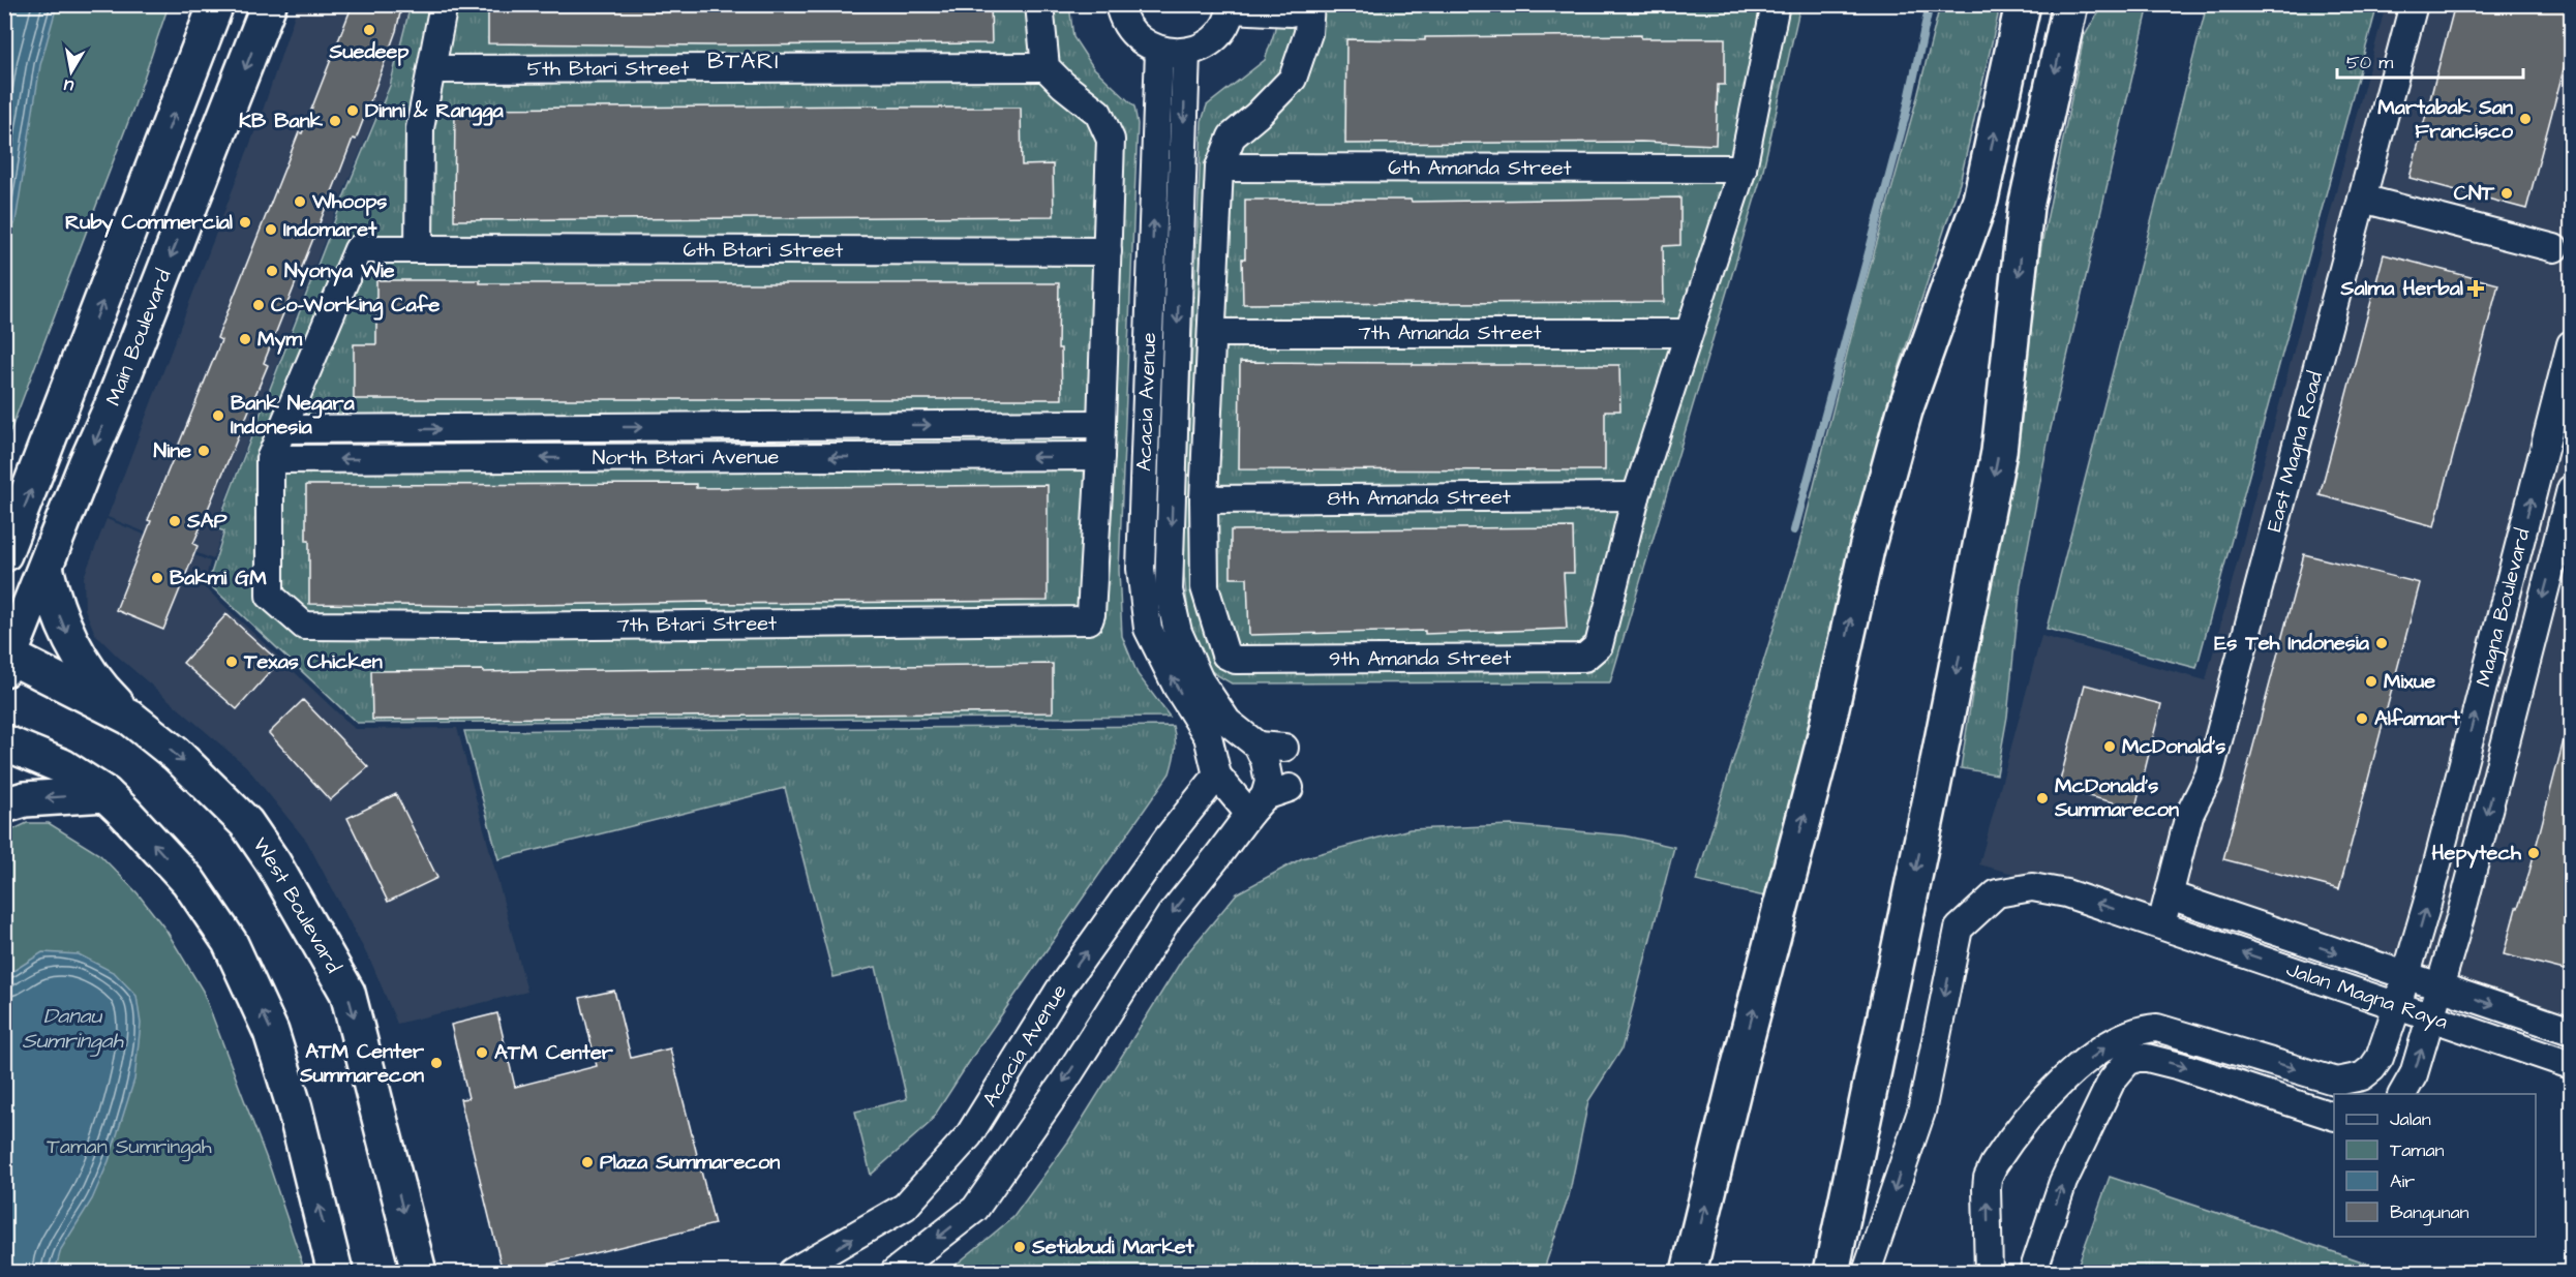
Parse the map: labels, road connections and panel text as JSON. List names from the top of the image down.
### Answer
{
  "streets": {
    "main road": ["Main Boulevard", "West Boulevard"],
    "street": [
      "5th Btari Street",
      "6th Amanda Street",
      "6th Btari Street",
      "7th Amanda Street",
      "Acacia Avenue",
      "East Magna Road",
      "North Btari Avenue",
      "8th Amanda Street",
      "Magna Boulevard",
      "7th Btari Street",
      "9th Amanda Street",
      "Jalan Magna Raya"
    ]
  },
  "crossings": [
    ["6th Btari Street", "North Btari Avenue"],
    ["Main Boulevard", "West Boulevard"],
    ["East Magna Road", "Jalan Magna Raya"],
    ["North Btari Avenue", "7th Btari Street"],
    ["8th Amanda Street", "9th Amanda Street"],
    ["Magna Boulevard", "Jalan Magna Raya"]
  ],
  "districts": ["BTARI"],
  "water": ["Danau Sumringah"],
  "parks": ["Taman Sumringah"],
  "places": {
    "other": [
      "Suedeep",
      "Dinni & Rangga",
      "Martabak San Francisco",
      "KB Bank",
      "CNT",
      "Whoops",
      "Ruby Commercial",
      "Indomaret",
      "Nyonya Wie",
      "Co-Working Cafe",
      "Mym",
      "Bank Negara Indonesia",
      "Nine",
      "SAP",
      "Bakmi GM",
      "Es Teh Indonesia",
      "Texas Chicken",
      "Mixue",
      "Alfamart",
      "McDonald's",
      "McDonald's Summarecon",
      "Hepytech",
      "ATM Center",
      "ATM Center Summarecon",
      "Plaza Summarecon",
      "Setiabudi Market"
    ],
    "health": ["Salma Herbal"]
  },
  "legend": [
    "Jalan",
    "Taman",
    "Air",
    "Bangunan"
  ],
  "scale_bar": "50 m",
  "north": "bottom"
}
